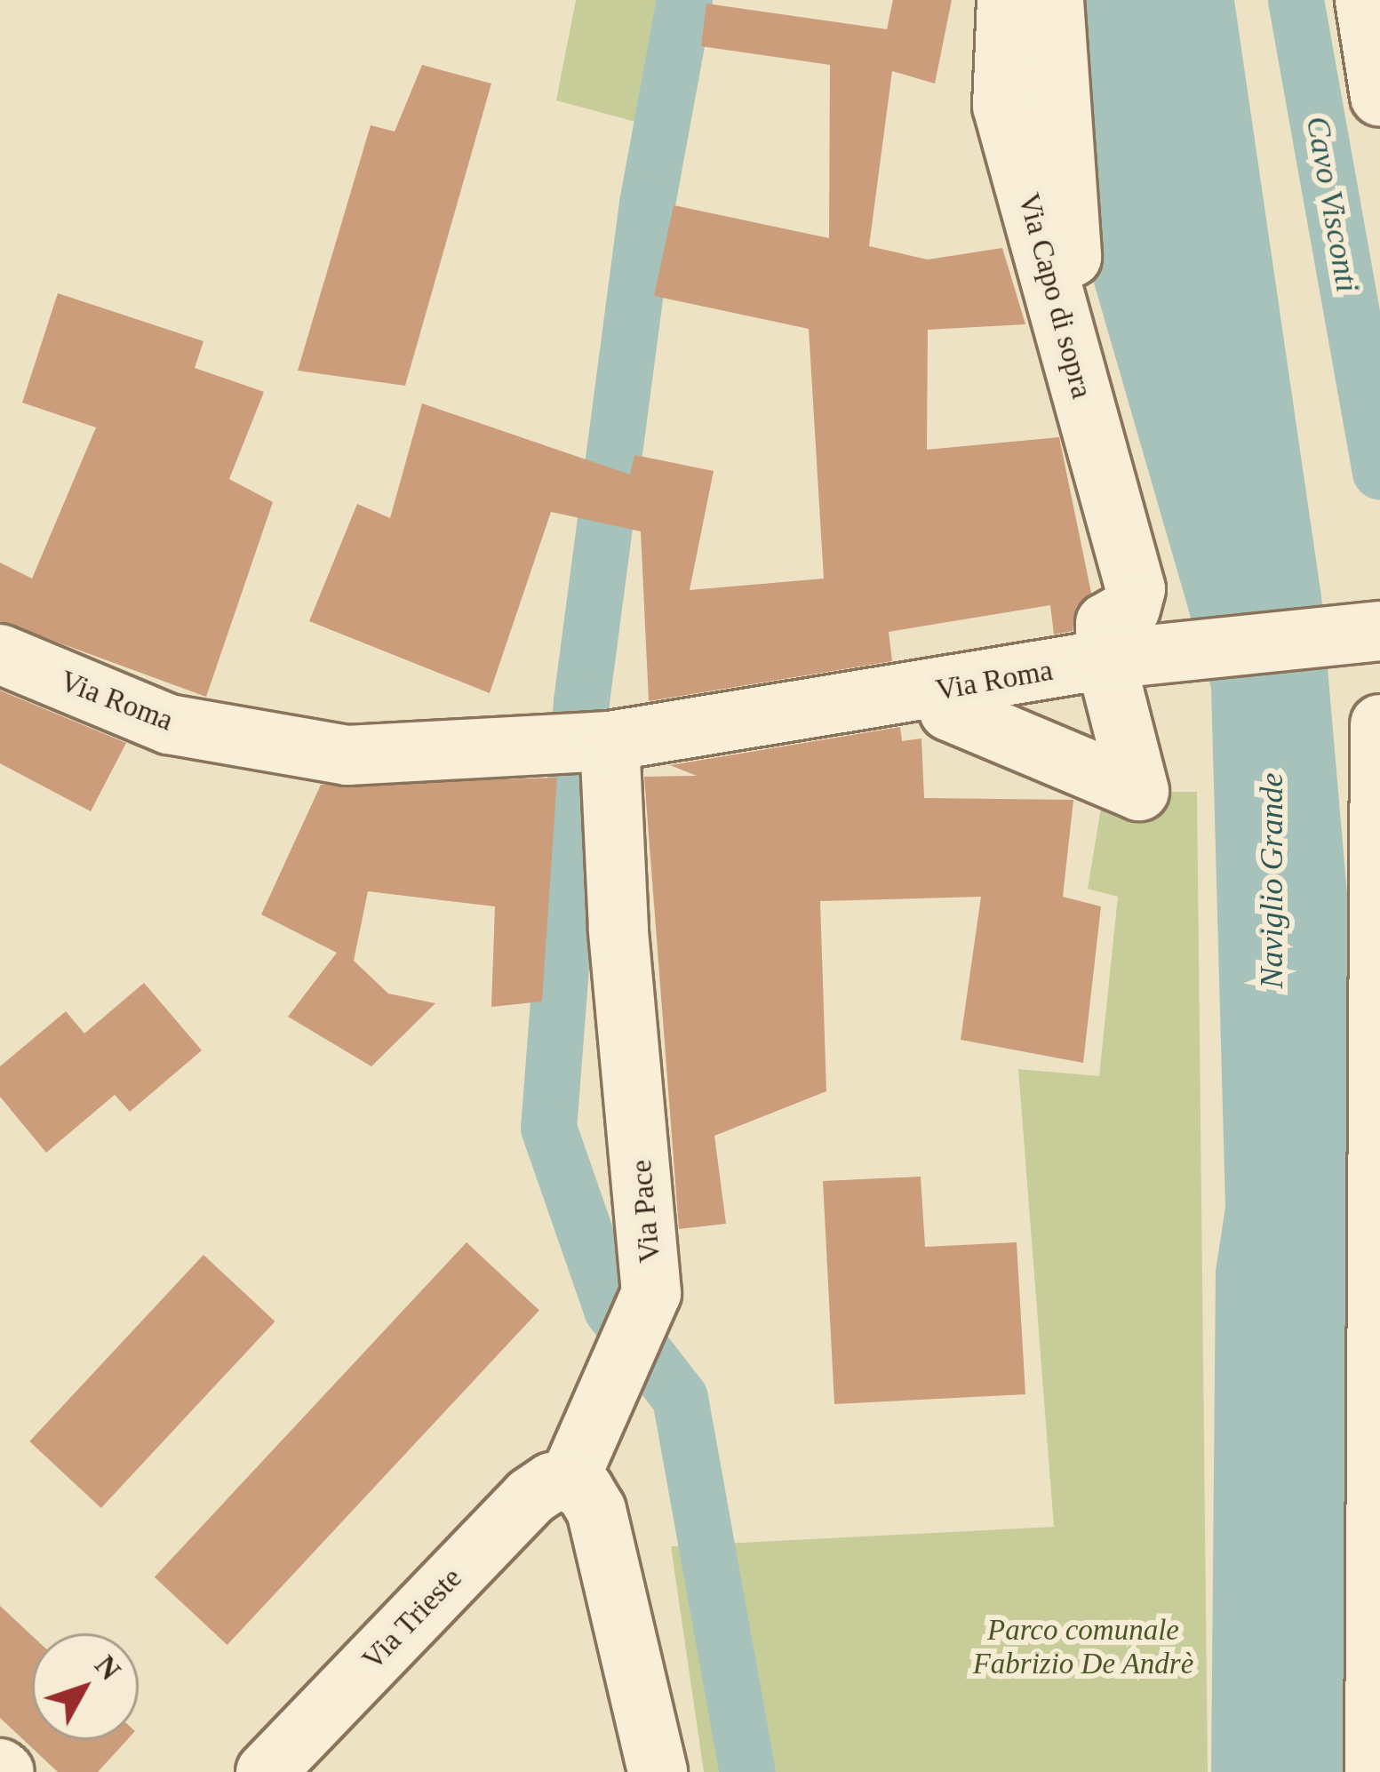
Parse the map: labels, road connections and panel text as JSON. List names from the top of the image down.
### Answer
{
  "streets": {
    "street": [
      "Via Capo di sopra",
      "Via Roma",
      "Via Pace",
      "Via Trieste"
    ]
  },
  "crossings": [
    ["Via Capo di sopra", "Via Roma"],
    ["Via Roma", "Via Pace"],
    ["Via Pace", "Via Trieste"]
  ],
  "water": ["Cavo Visconti", "Naviglio Grande"],
  "parks": ["Parco comunale Fabrizio De Andrè"],
  "north": "top right"
}
